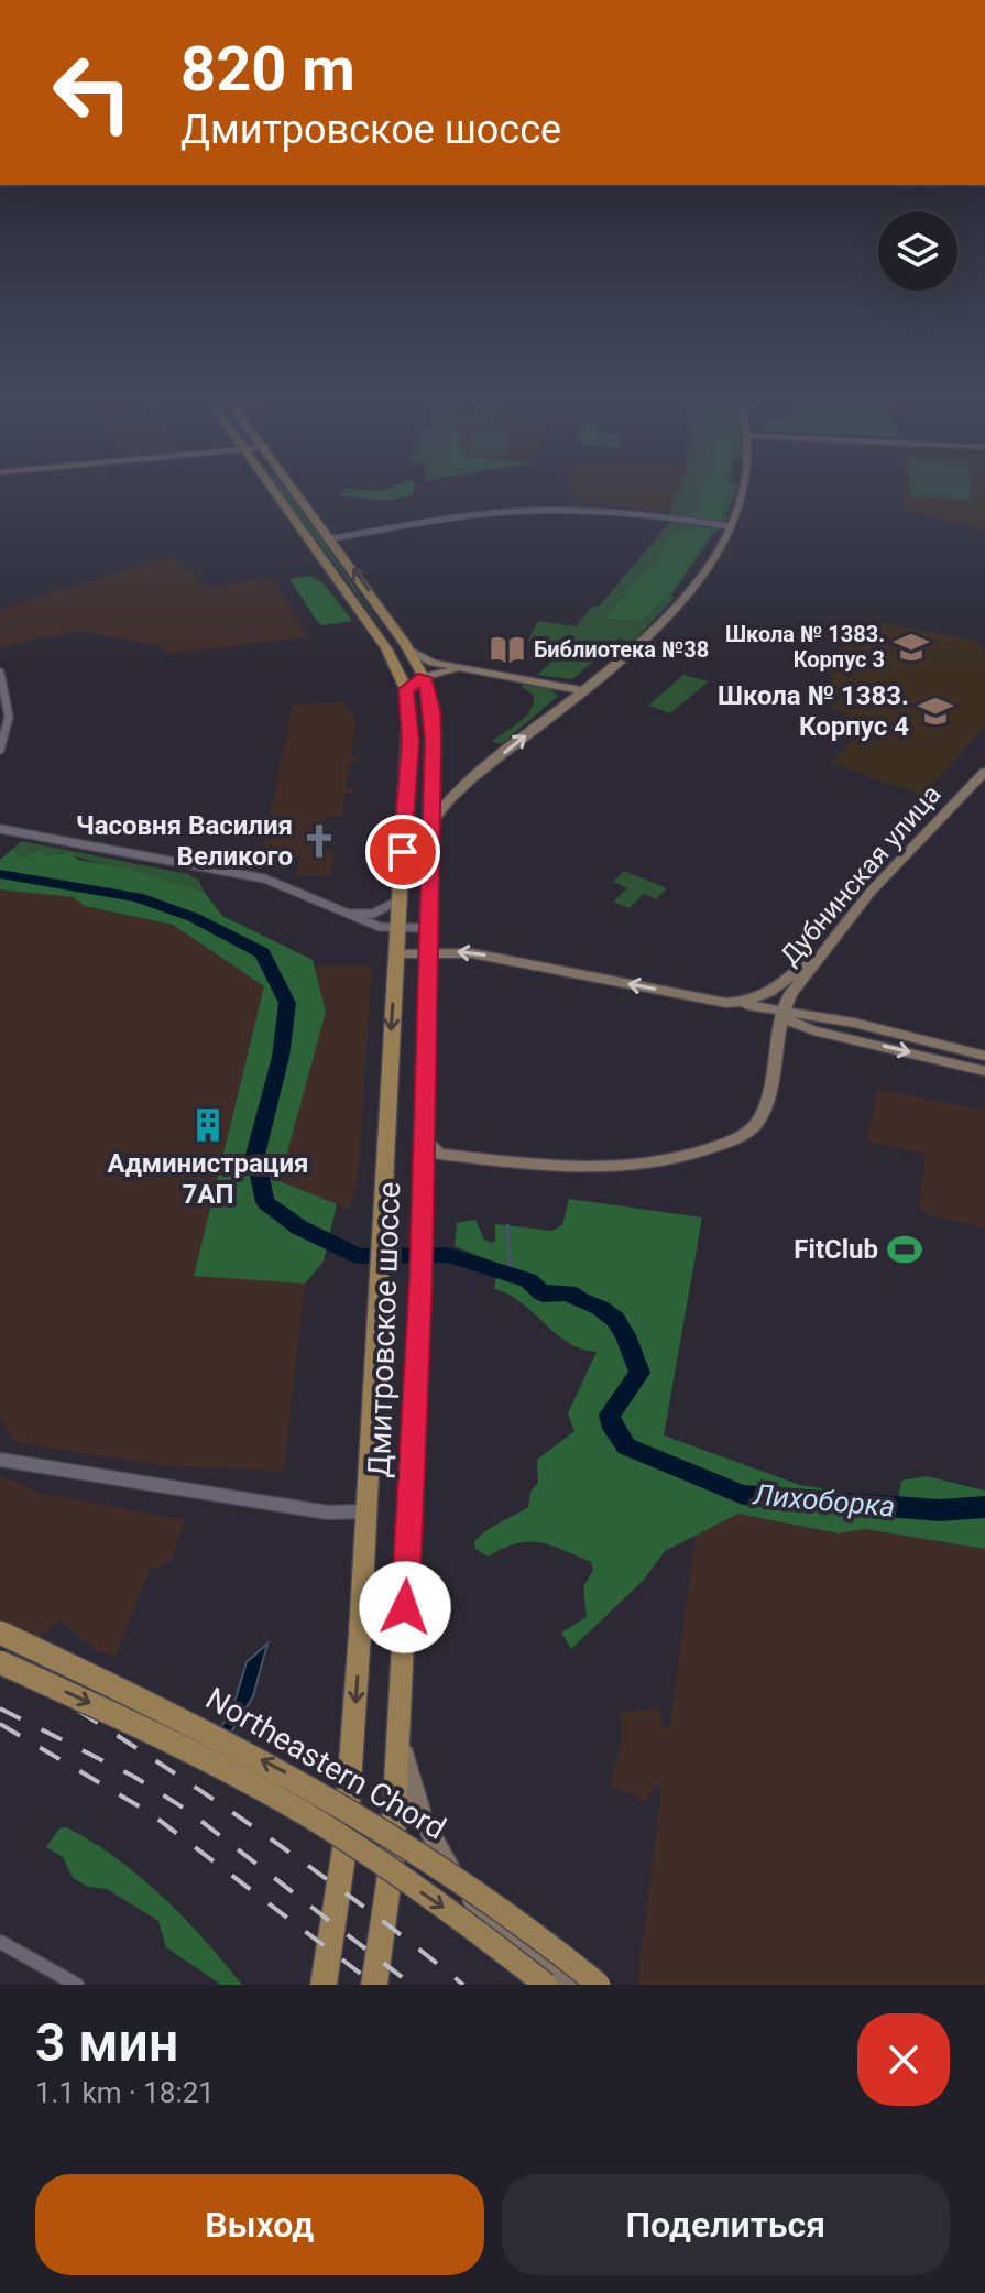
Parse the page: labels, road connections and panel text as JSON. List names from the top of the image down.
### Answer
{
  "streets": {
    "main road": ["Дмитровское шоссе", "Northeastern Chord"],
    "street": ["Дубнинская улица"]
  },
  "crossings": [
    ["Дубнинская улица", "Дмитровское шоссе"]
  ],
  "water": ["Лихоборка"],
  "places": {
    "school or university": ["Школа № 1383. Корпус 3", "Школа № 1383. Корпус 4"],
    "library": ["Библиотека №38"],
    "church": ["Часовня Василия Великого"],
    "building": ["Администрация 7АП"],
    "sports": ["FitClub"]
  },
  "page": {
    "turn": ["820 m", "Дмитровское шоссе"],
    "heading": ["3 мин", "1.1 km · 18:21"],
    "buttons": ["Выход", "Поделиться"]
  }
}
